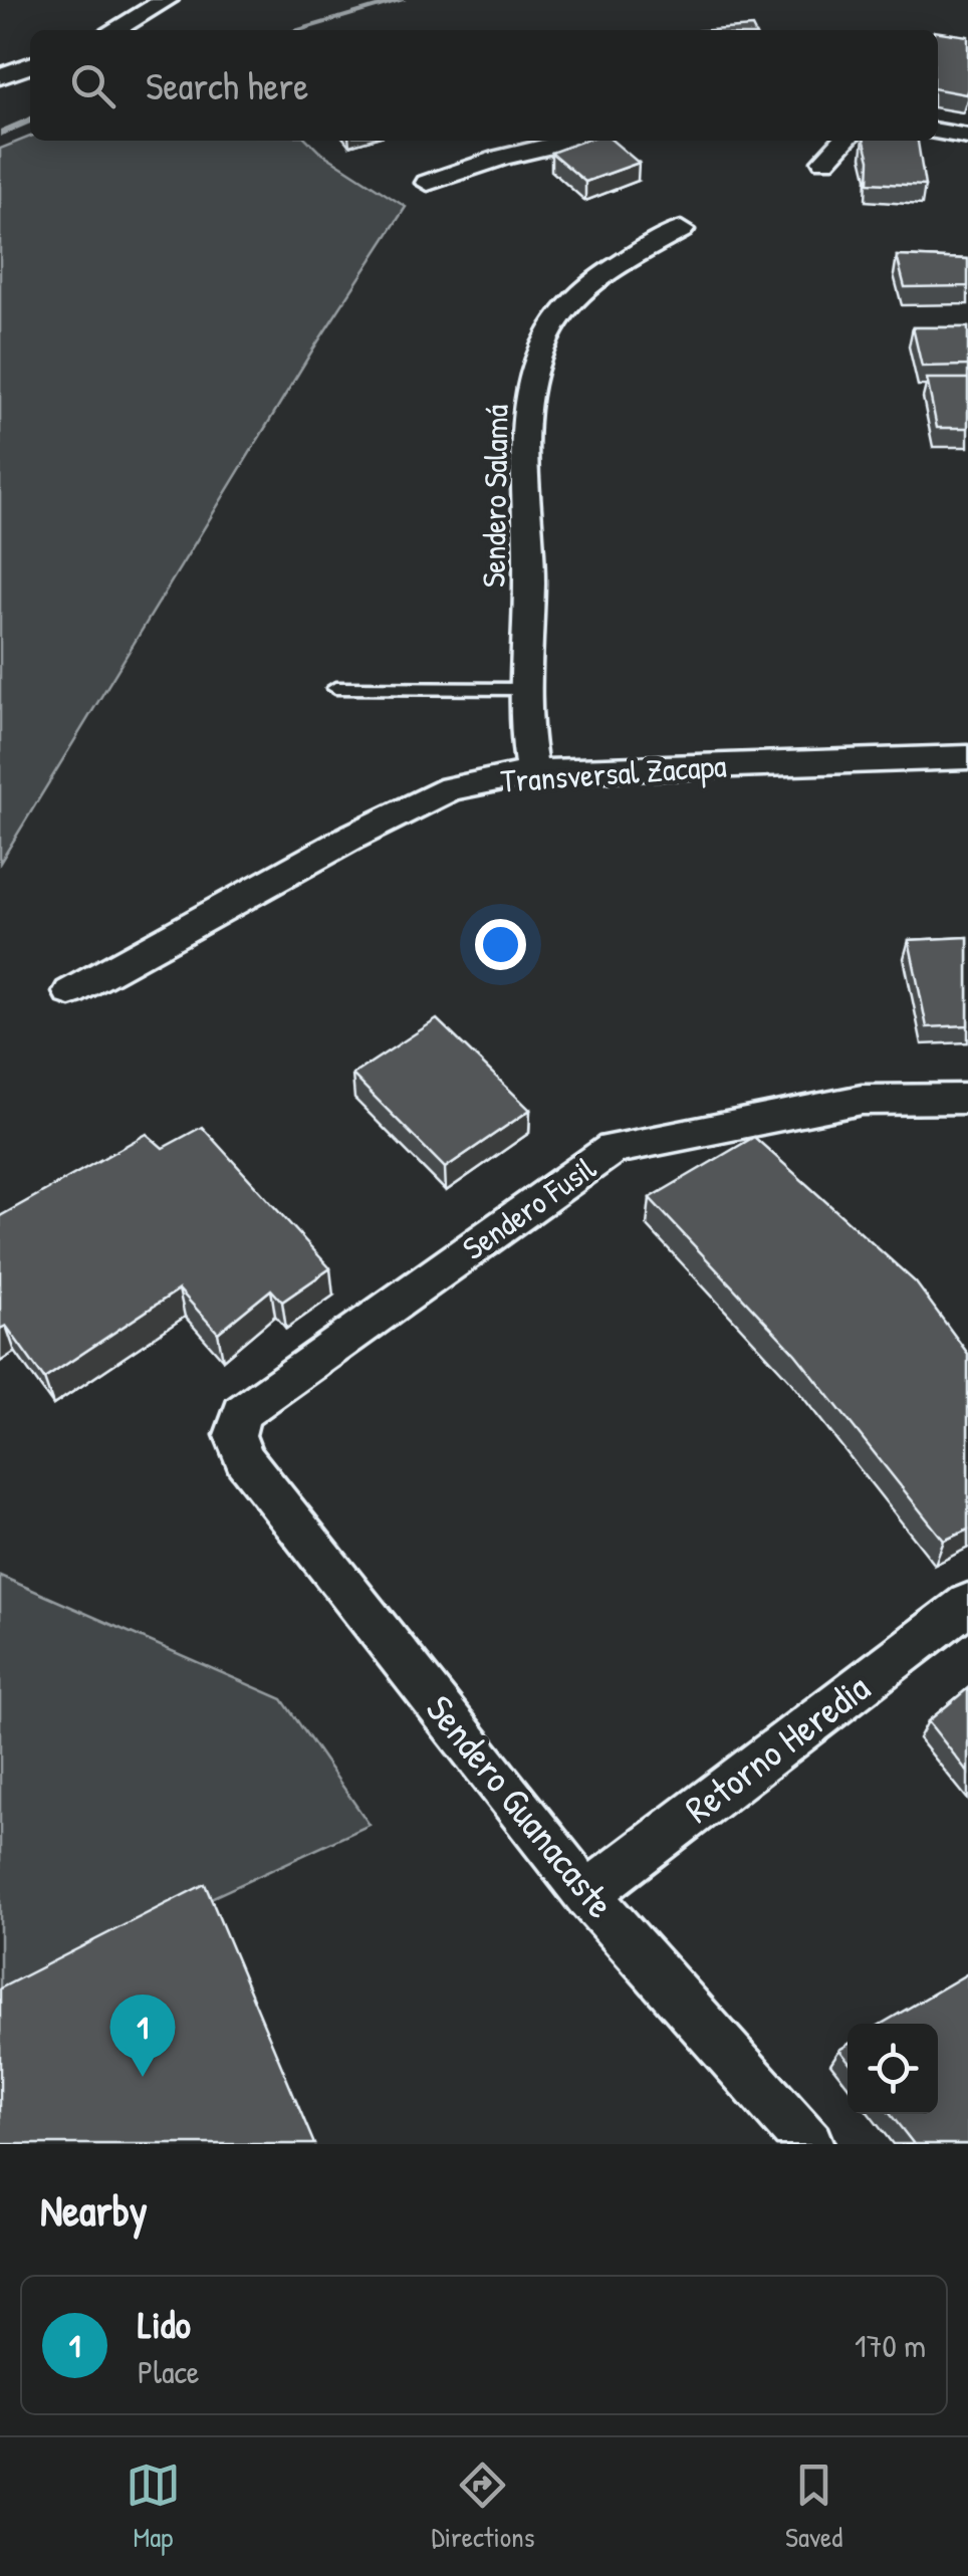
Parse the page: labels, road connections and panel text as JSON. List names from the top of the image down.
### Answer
{
  "streets": {
    "street": [
      "Sendero Salamá",
      "Transversal Zacapa",
      "Sendero Fusil",
      "Retorno Heredia",
      "Sendero Guanacaste"
    ]
  },
  "crossings": [
    ["Sendero Salamá", "Transversal Zacapa"],
    ["Sendero Fusil", "Sendero Guanacaste"],
    ["Retorno Heredia", "Sendero Guanacaste"]
  ],
  "page": {
    "search": "Search here",
    "pins": "1",
    "heading": "Nearby",
    "list": [
      {
        "mark": "1",
        "name": "Lido",
        "note": "Place",
        "value": "170 m"
      }
    ],
    "nav": ["Map", "Directions", "Saved"]
  }
}
